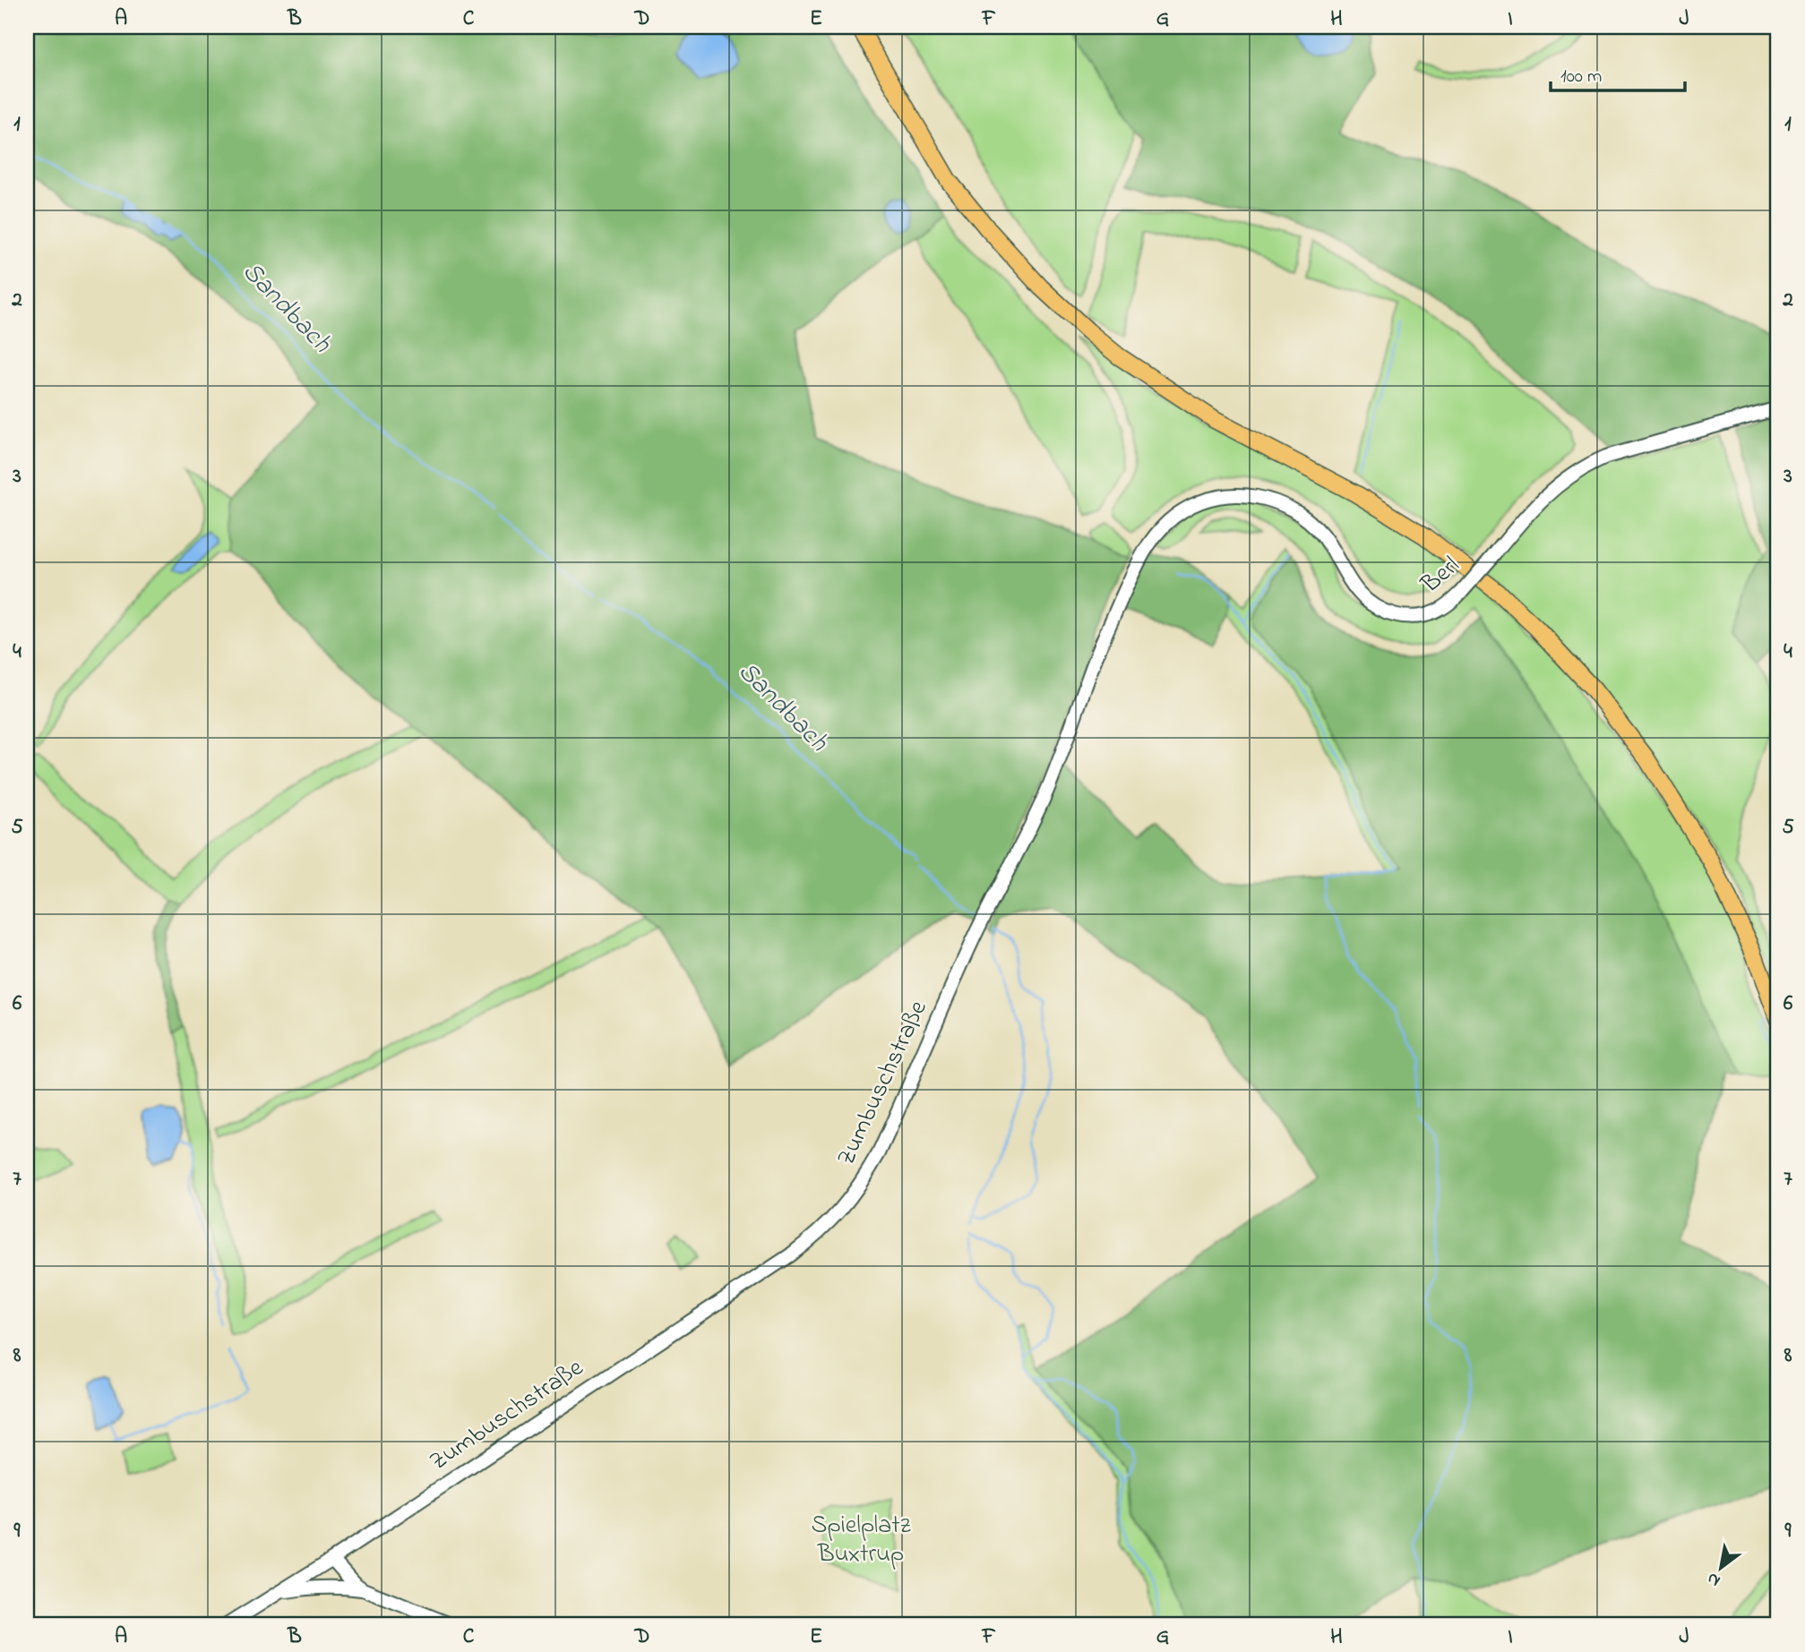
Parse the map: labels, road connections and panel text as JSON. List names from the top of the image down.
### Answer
{
  "streets": {
    "street": ["Berl", "Zumbuschstraße"]
  },
  "crossings": [
    ["Berl", "Zumbuschstraße"]
  ],
  "water": ["Sandbach"],
  "parks": ["Spielplatz Buxtrup"],
  "scale_bar": "100 m",
  "north": "bottom left",
  "grid": {
    "columns": [
      "A",
      "B",
      "C",
      "D",
      "E",
      "F",
      "G",
      "H",
      "I",
      "J"
    ],
    "rows": [
      "1",
      "2",
      "3",
      "4",
      "5",
      "6",
      "7",
      "8",
      "9"
    ]
  }
}
